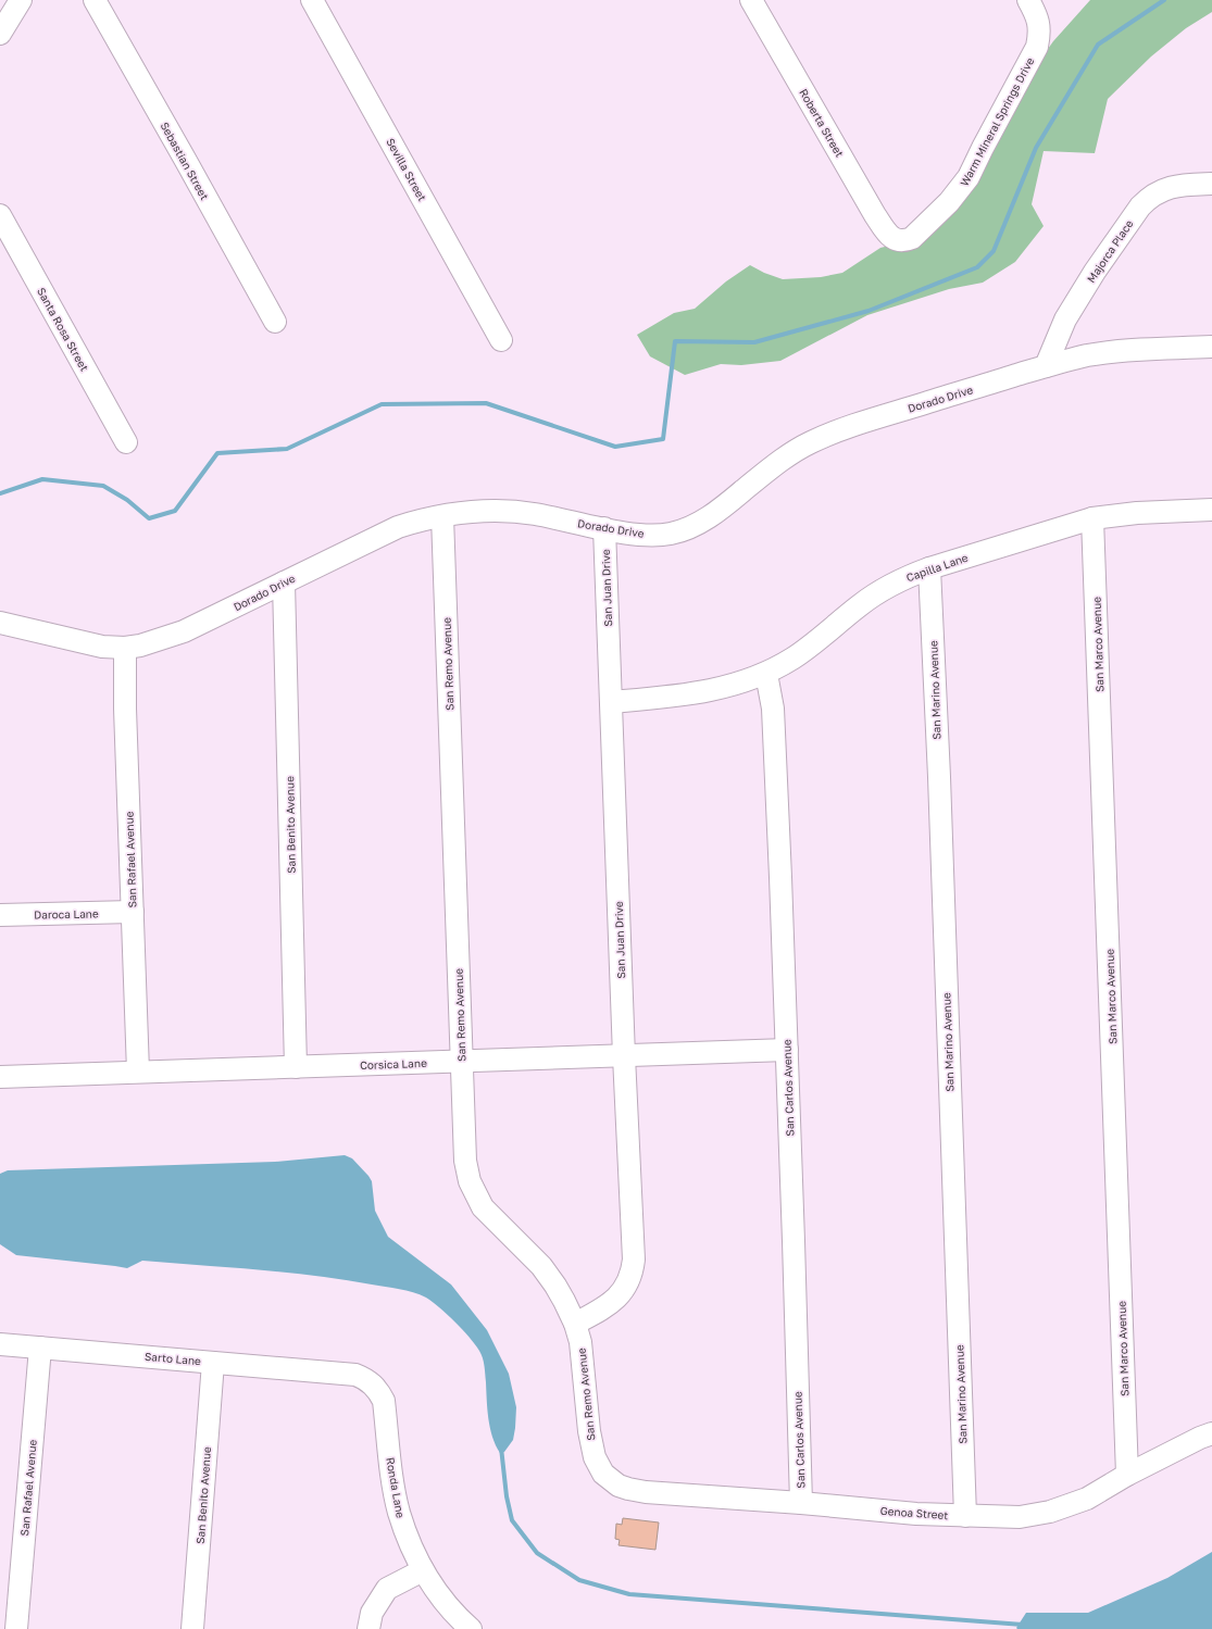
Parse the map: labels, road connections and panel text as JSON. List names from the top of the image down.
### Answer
{
  "streets": {
    "street": [
      "Warm Mineral Springs Drive",
      "Roberta Street",
      "Sebastian Street",
      "Sevilla Street",
      "Majorca Place",
      "Santa Rosa Street",
      "Dorado Drive",
      "Capilla Lane",
      "San Juan Drive",
      "San Marco Avenue",
      "San Remo Avenue",
      "San Marino Avenue",
      "San Benito Avenue",
      "San Rafael Avenue",
      "Daroca Lane",
      "Corsica Lane",
      "San Carlos Avenue",
      "Sarto Lane",
      "Ronda Lane",
      "Genoa Street"
    ]
  },
  "crossings": [
    ["Warm Mineral Springs Drive", "Roberta Street"],
    ["Majorca Place", "Dorado Drive"],
    ["Dorado Drive", "San Juan Drive"],
    ["Dorado Drive", "San Remo Avenue"],
    ["Dorado Drive", "San Benito Avenue"],
    ["Dorado Drive", "San Rafael Avenue"],
    ["Capilla Lane", "San Juan Drive"],
    ["Capilla Lane", "San Marco Avenue"],
    ["Capilla Lane", "San Marino Avenue"],
    ["Capilla Lane", "San Carlos Avenue"],
    ["San Juan Drive", "San Remo Avenue"],
    ["San Juan Drive", "Corsica Lane"],
    ["San Marco Avenue", "Genoa Street"],
    ["San Remo Avenue", "Corsica Lane"],
    ["San Remo Avenue", "Genoa Street"],
    ["San Marino Avenue", "Genoa Street"],
    ["San Benito Avenue", "Corsica Lane"],
    ["San Benito Avenue", "Sarto Lane"],
    ["San Rafael Avenue", "Daroca Lane"],
    ["San Rafael Avenue", "Corsica Lane"],
    ["San Rafael Avenue", "Sarto Lane"],
    ["Corsica Lane", "San Carlos Avenue"],
    ["San Carlos Avenue", "Genoa Street"],
    ["Sarto Lane", "Ronda Lane"]
  ]
}
